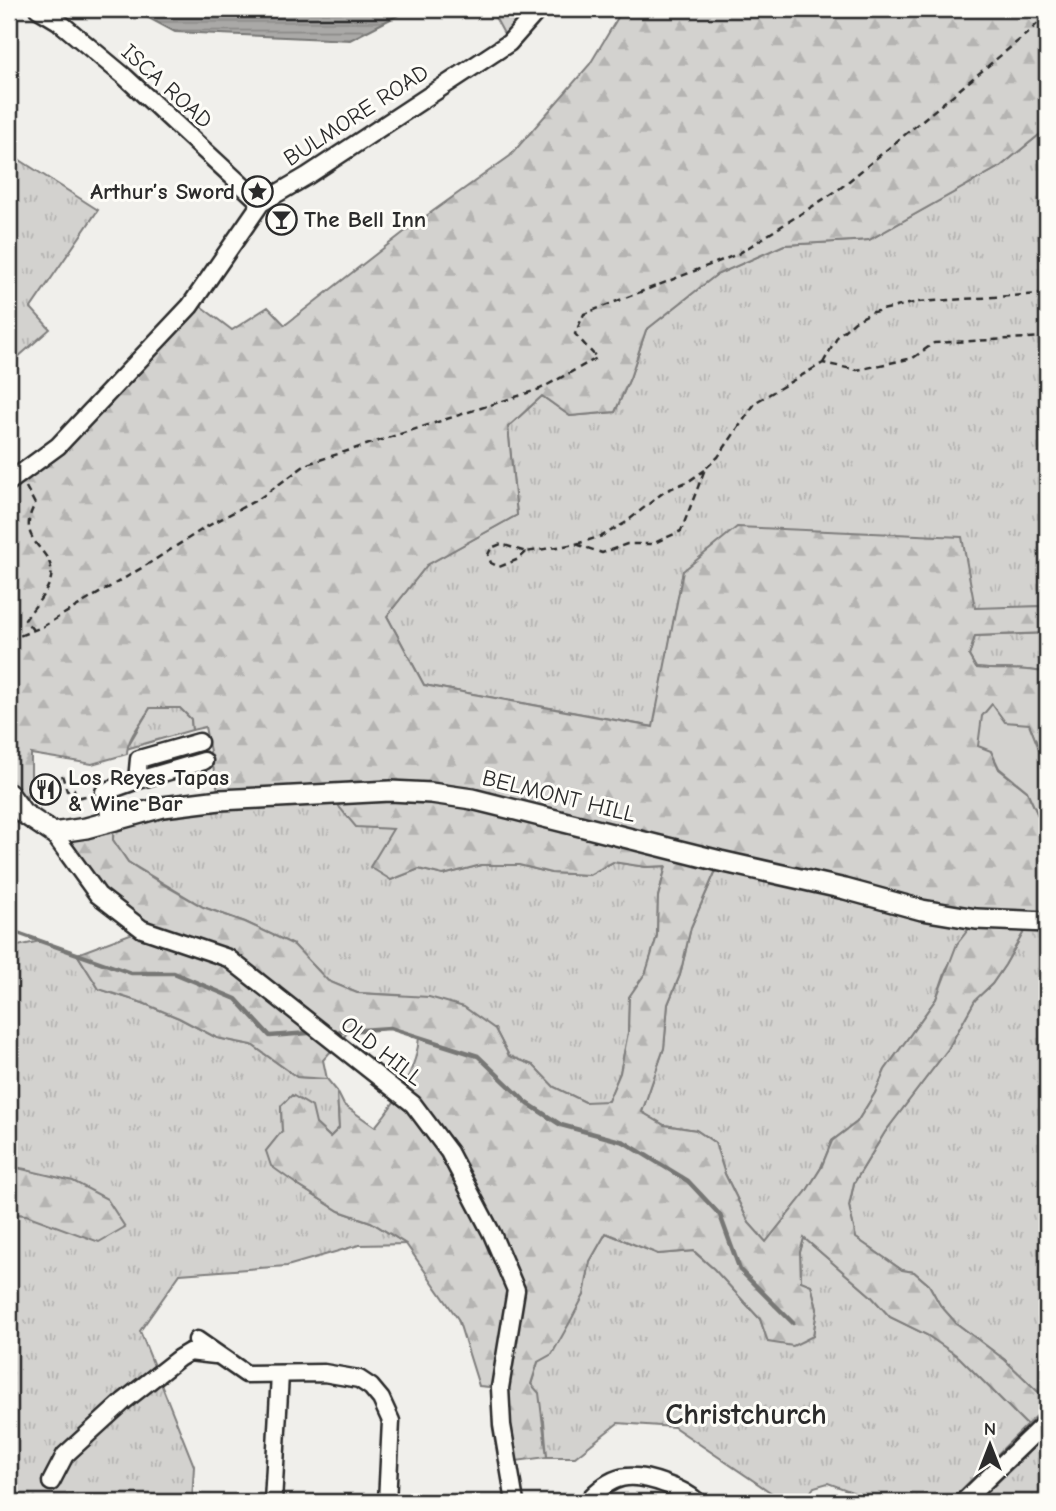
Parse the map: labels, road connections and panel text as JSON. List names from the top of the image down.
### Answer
{
  "streets": {
    "main road": ["BELMONT HILL"],
    "street": ["ISCA ROAD", "BULMORE ROAD", "OLD HILL"]
  },
  "crossings": [
    ["ISCA ROAD", "BULMORE ROAD"],
    ["BELMONT HILL", "OLD HILL"]
  ],
  "districts": ["Christchurch"],
  "places": {
    "place": ["Arthur’s Sword"],
    "bar": ["The Bell Inn"],
    "restaurant": ["Los Reyes Tapas & Wine Bar"]
  },
  "north": "top"
}
